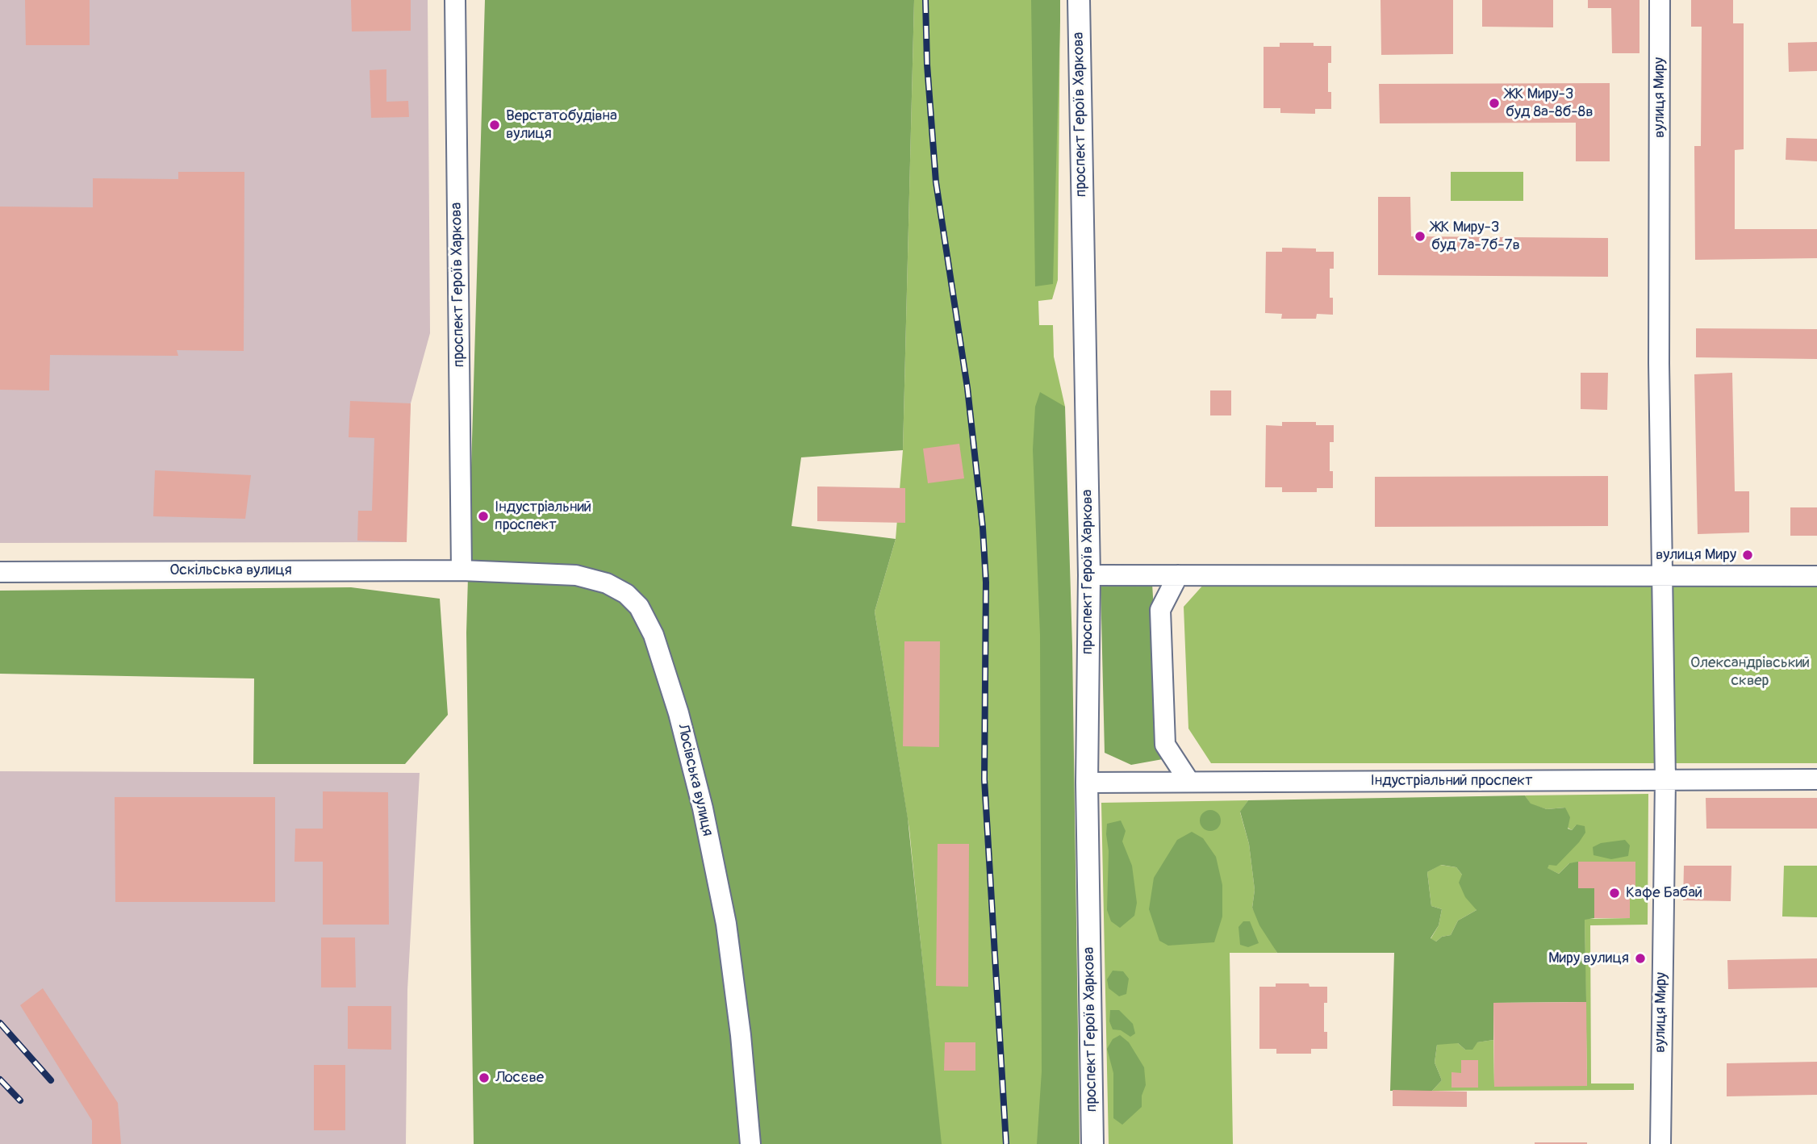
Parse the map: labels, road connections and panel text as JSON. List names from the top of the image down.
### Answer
{
  "streets": {
    "main road": ["проспект Героїв Харкова"],
    "street": [
      "вулиця Миру",
      "Оскільська вулиця",
      "Лосівська вулиця",
      "Індустріальний проспект"
    ]
  },
  "crossings": [
    ["вулиця Миру", "Індустріальний проспект"],
    ["проспект Героїв Харкова", "Оскільська вулиця"],
    ["проспект Героїв Харкова", "Лосівська вулиця"],
    ["проспект Героїв Харкова", "Індустріальний проспект"],
    ["Оскільська вулиця", "Лосівська вулиця"]
  ],
  "parks": ["Олександрівський сквер"],
  "places": [
    "ЖК Миру-3 буд 8а-8б-8в",
    "Верстатобудівна вулиця",
    "ЖК Миру-3 буд 7а-7б-7в",
    "Індустріальний проспект",
    "вулиця Миру",
    "Кафе Бабай",
    "Миру вулиця",
    "Лосєве"
  ]
}
